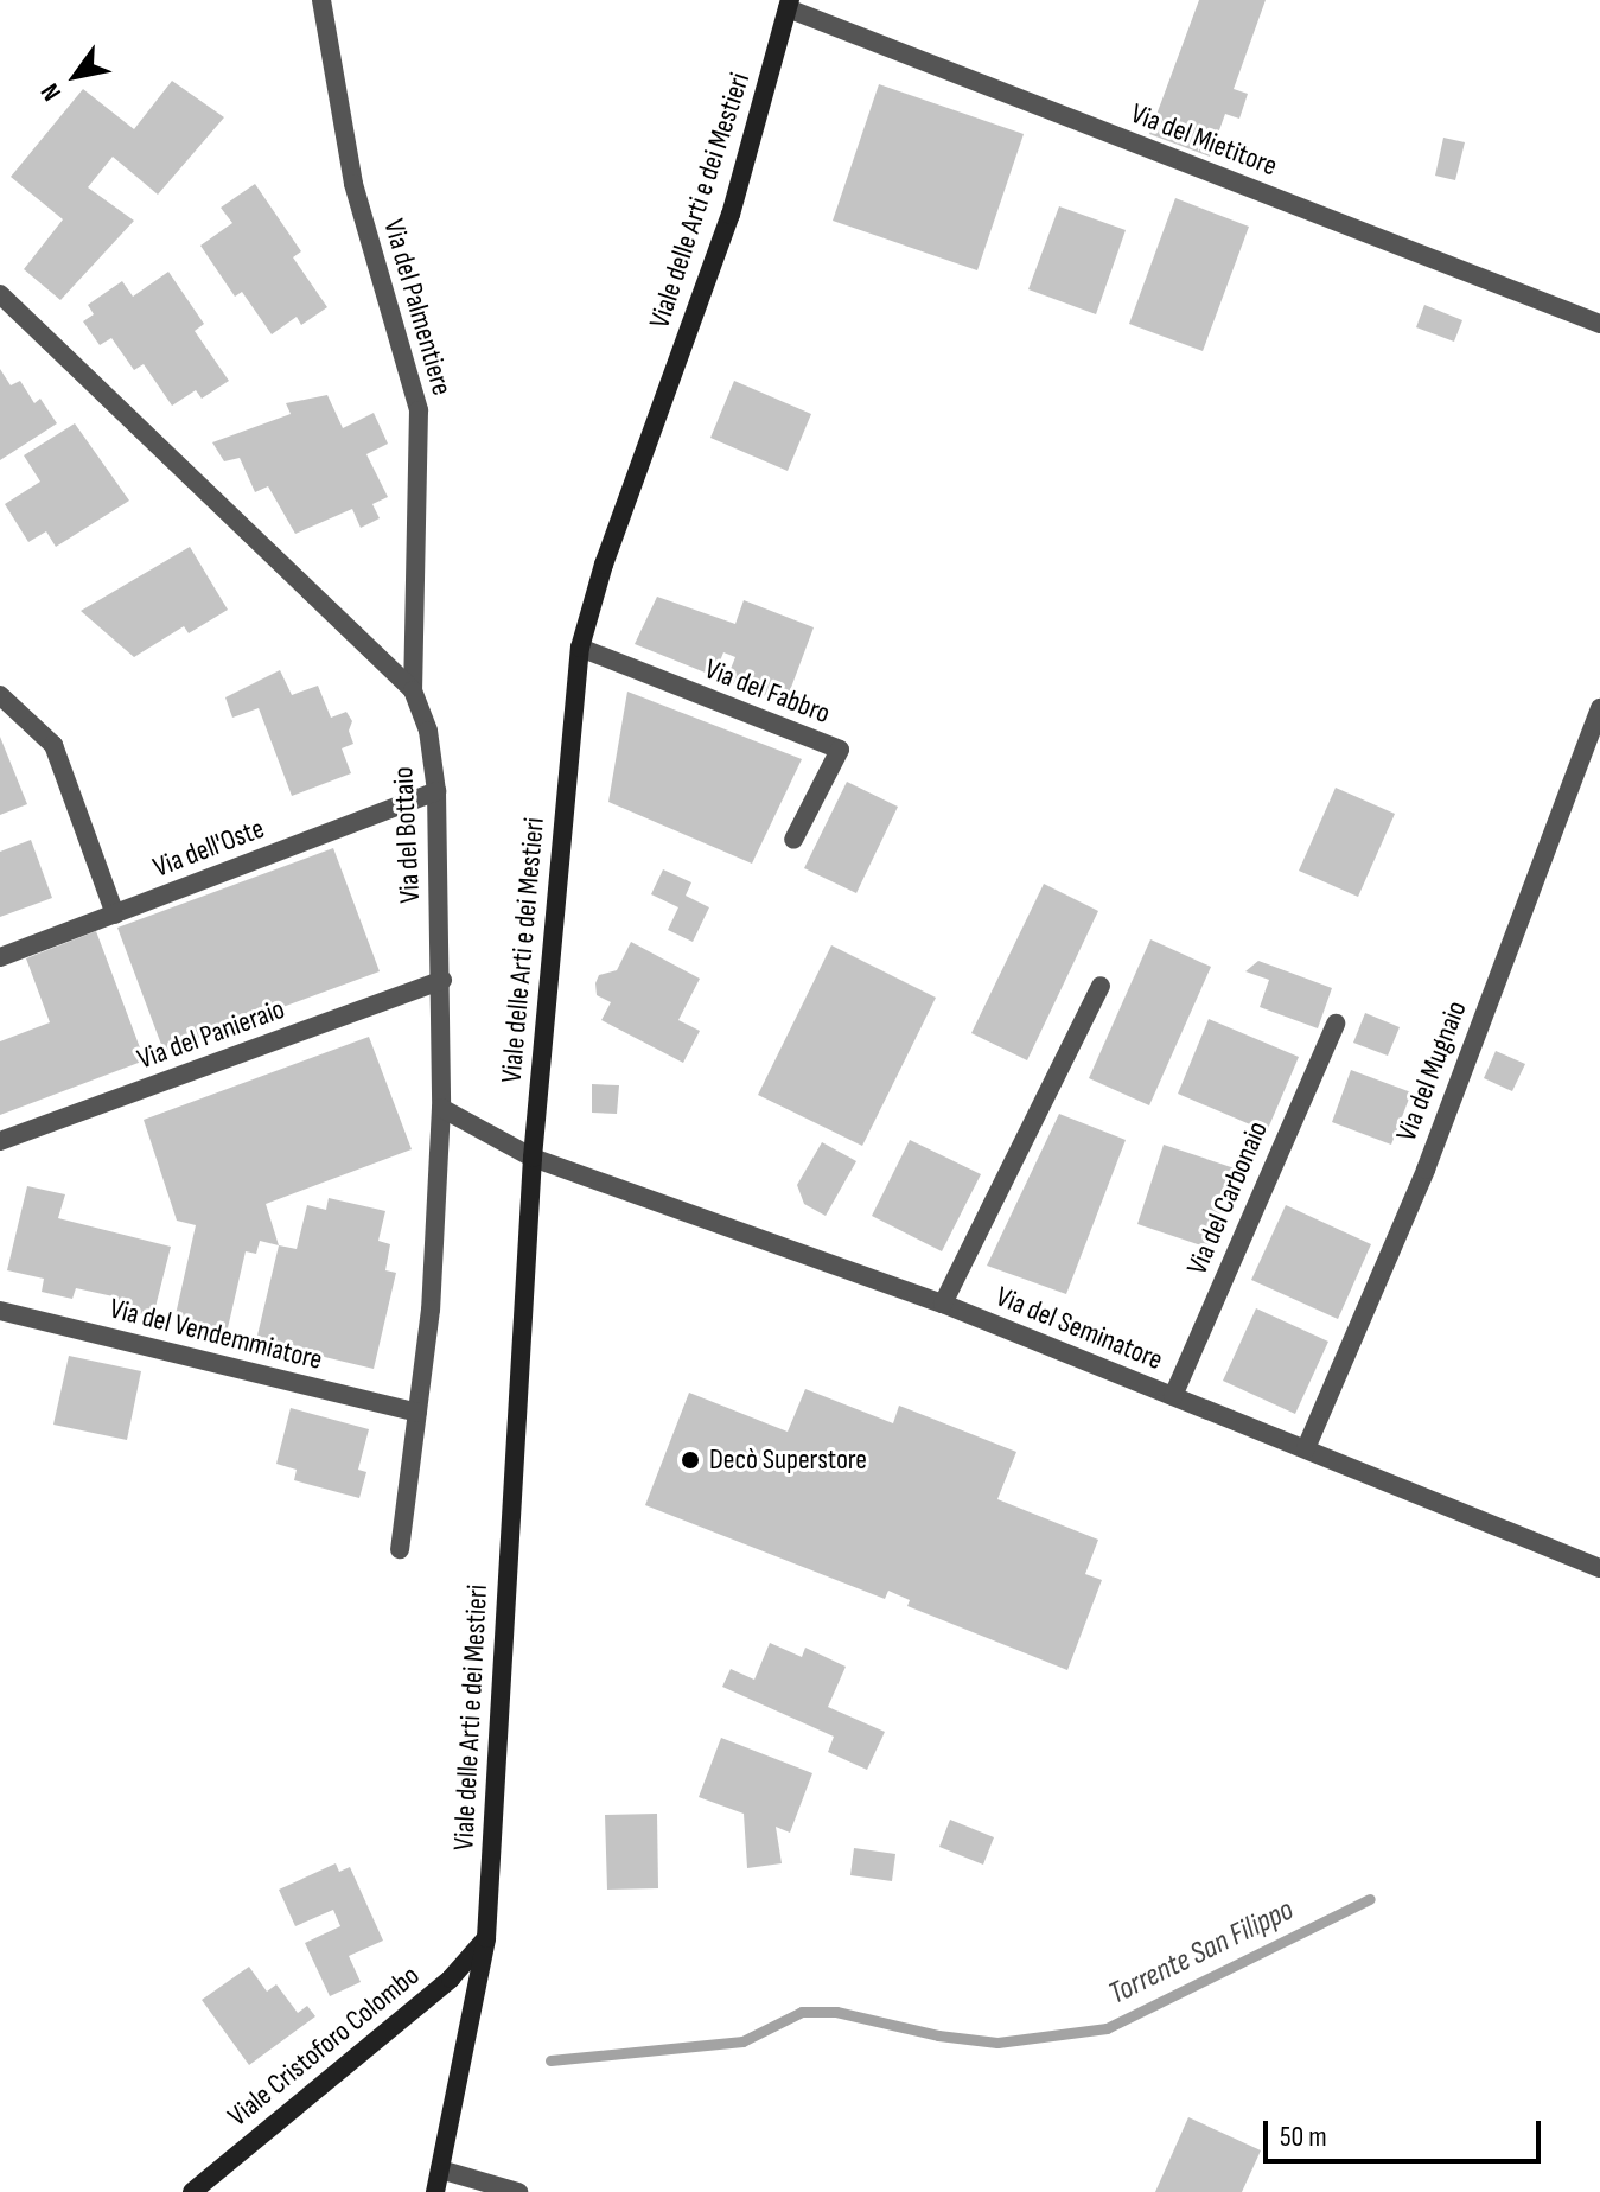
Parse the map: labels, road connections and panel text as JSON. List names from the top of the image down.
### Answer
{
  "streets": {
    "street": [
      "Via del Mietitore",
      "Viale delle Arti e dei Mestieri",
      "Via del Palmentiere",
      "Via del Fabbro",
      "Via del Bottaio",
      "Via dell'Oste",
      "Via del Panieraio",
      "Via del Mugnaio",
      "Via del Carbonaio",
      "Via del Seminatore",
      "Via del Vendemmiatore",
      "Viale Cristoforo Colombo"
    ]
  },
  "crossings": [
    ["Via del Mietitore", "Viale delle Arti e dei Mestieri"],
    ["Viale delle Arti e dei Mestieri", "Via del Fabbro"],
    ["Viale delle Arti e dei Mestieri", "Via del Seminatore"],
    ["Viale delle Arti e dei Mestieri", "Viale Cristoforo Colombo"],
    ["Via del Palmentiere", "Via del Bottaio"],
    ["Via del Bottaio", "Via dell'Oste"],
    ["Via del Bottaio", "Via del Panieraio"],
    ["Via del Bottaio", "Via del Seminatore"],
    ["Via del Bottaio", "Via del Vendemmiatore"],
    ["Via del Mugnaio", "Via del Seminatore"],
    ["Via del Carbonaio", "Via del Seminatore"]
  ],
  "water": ["Torrente San Filippo"],
  "places": ["Decò Superstore"],
  "scale_bar": "50 m",
  "north": "bottom left"
}
